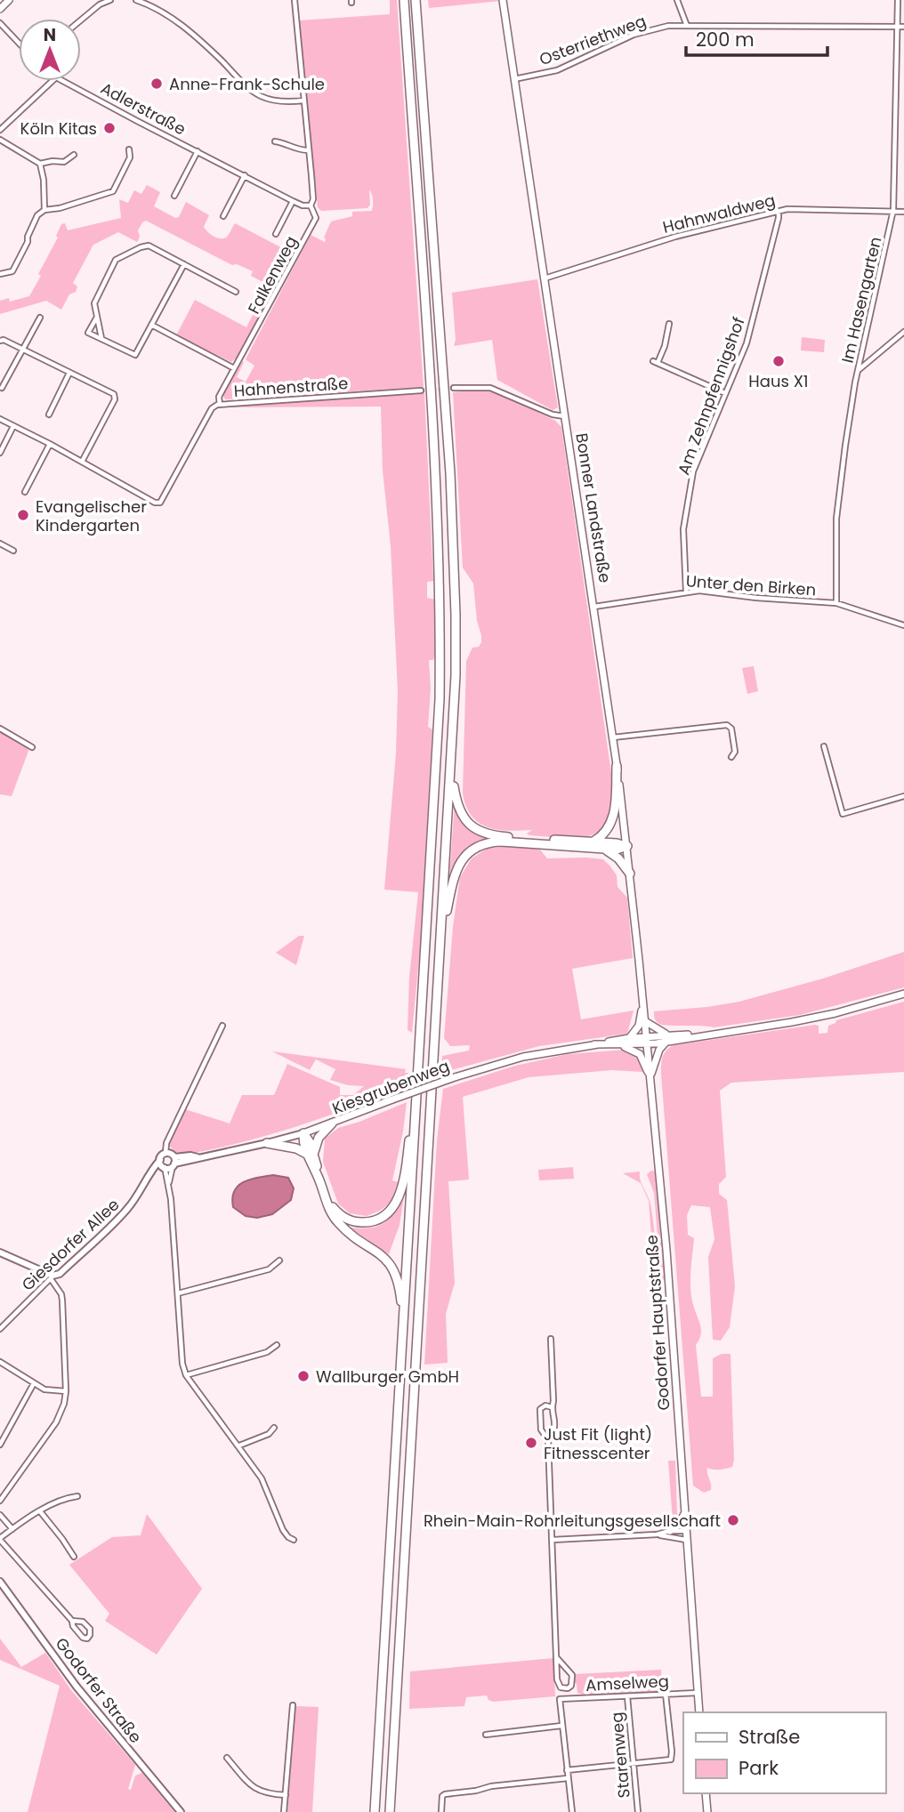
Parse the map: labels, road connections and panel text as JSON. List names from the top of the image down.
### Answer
{
  "streets": {
    "main road": ["Bonner Landstraße", "Kiesgrubenweg", "Godorfer Hauptstraße"],
    "street": [
      "Osterriethweg",
      "Adlerstraße",
      "Hahnwaldweg",
      "Falkenweg",
      "Im Hasengarten",
      "Hahnenstraße",
      "Am Zehnpfennigshof",
      "Unter den Birken",
      "Giesdorfer Allee",
      "Amselweg",
      "Godorfer Straße",
      "Starenweg"
    ]
  },
  "crossings": [
    ["Osterriethweg", "Im Hasengarten"],
    ["Osterriethweg", "Bonner Landstraße"],
    ["Adlerstraße", "Falkenweg"],
    ["Hahnwaldweg", "Im Hasengarten"],
    ["Hahnwaldweg", "Am Zehnpfennigshof"],
    ["Hahnwaldweg", "Bonner Landstraße"],
    ["Falkenweg", "Hahnenstraße"],
    ["Im Hasengarten", "Unter den Birken"],
    ["Am Zehnpfennigshof", "Unter den Birken"],
    ["Bonner Landstraße", "Unter den Birken"],
    ["Bonner Landstraße", "Kiesgrubenweg"],
    ["Bonner Landstraße", "Godorfer Hauptstraße"],
    ["Kiesgrubenweg", "Godorfer Hauptstraße"],
    ["Godorfer Hauptstraße", "Amselweg"],
    ["Amselweg", "Starenweg"]
  ],
  "places": [
    "Anne-Frank-Schule",
    "Köln Kitas",
    "Haus X1",
    "Evangelischer Kindergarten",
    "Wallburger GmbH",
    "Just Fit (light) Fitnesscenter",
    "Rhein-Main-Rohrleitungsgesellschaft"
  ],
  "legend": ["Straße", "Park"],
  "scale_bar": "200 m",
  "north": "top"
}
